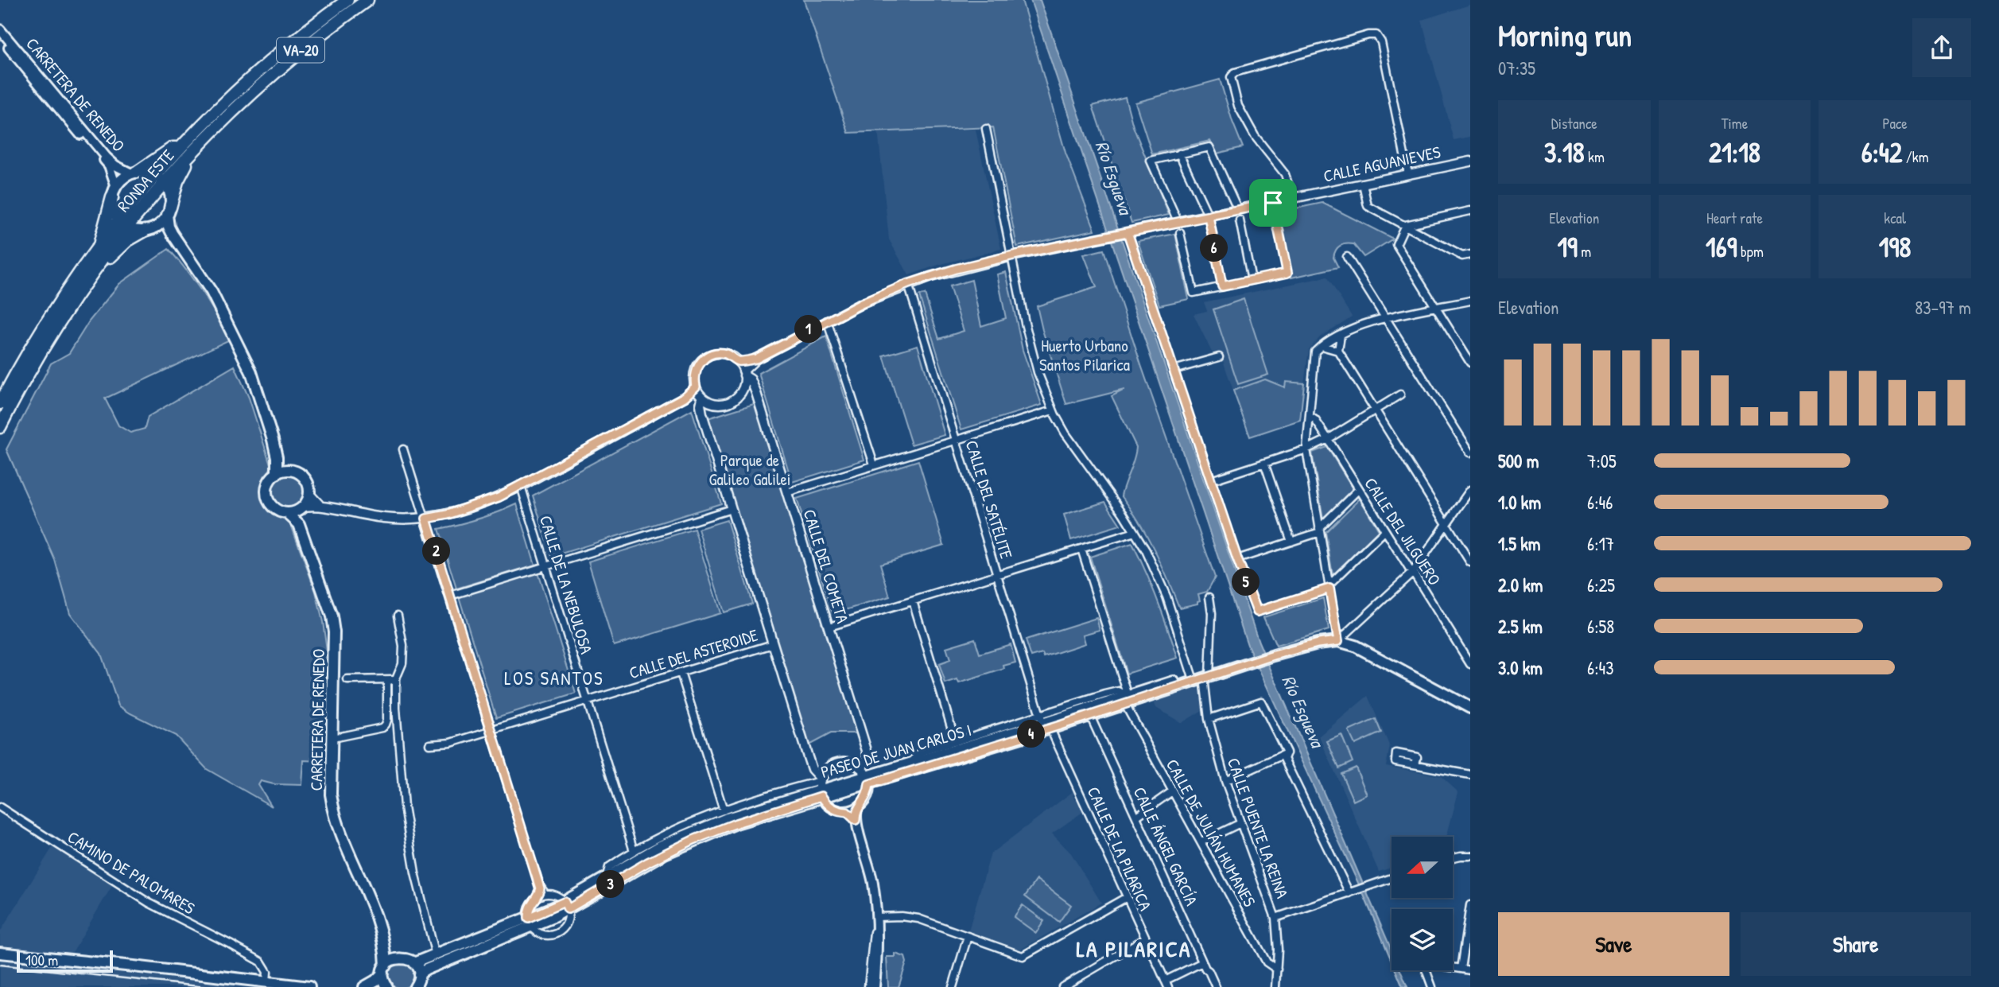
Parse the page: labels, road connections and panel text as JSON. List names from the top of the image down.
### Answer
{
  "streets": {
    "highway": ["VA-20", "RONDA ESTE"],
    "main road": ["CARRETERA DE RENEDO", "PASEO DE JUAN CARLOS I"],
    "street": [
      "CALLE AGUANIEVES",
      "CALLE DEL SATÉLITE",
      "CALLE DEL JILGUERO",
      "CALLE DEL COMETA",
      "CALLE DE LA NEBULOSA",
      "CALLE DEL ASTEROIDE",
      "CALLE PUENTE LA REINA",
      "CALLE DE JULIÁN HUMANES",
      "CALLE ÁNGEL GARCÍA",
      "CALLE DE LA PILARICA",
      "CAMINO DE PALOMARES"
    ]
  },
  "crossings": [
    ["CALLE AGUANIEVES", "CALLE DEL SATÉLITE"],
    ["CALLE DEL SATÉLITE", "PASEO DE JUAN CARLOS I"],
    ["CALLE DEL SATÉLITE", "CALLE DE LA PILARICA"],
    ["CALLE DEL COMETA", "PASEO DE JUAN CARLOS I"],
    ["CALLE DE LA NEBULOSA", "CALLE DEL ASTEROIDE"],
    ["CALLE DE LA NEBULOSA", "PASEO DE JUAN CARLOS I"],
    ["PASEO DE JUAN CARLOS I", "CALLE PUENTE LA REINA"],
    ["PASEO DE JUAN CARLOS I", "CALLE DE JULIÁN HUMANES"],
    ["PASEO DE JUAN CARLOS I", "CALLE ÁNGEL GARCÍA"],
    ["PASEO DE JUAN CARLOS I", "CALLE DE LA PILARICA"],
    ["CALLE PUENTE LA REINA", "CALLE DE JULIÁN HUMANES"]
  ],
  "districts": ["LOS SANTOS", "LA PILARICA"],
  "water": ["Río Esgueva"],
  "parks": ["Huerto Urbano Santos Pilarica", "Parque de Galileo Galilei"],
  "scale_bar": "100 m",
  "north": "left",
  "page": {
    "heading": ["Morning run", "07:35"],
    "stats": [
      ["Distance", "3.18 km"],
      ["Time", "21:18"],
      ["Pace", "6:42 /km"],
      ["Elevation", "19 m"],
      ["Heart rate", "169 bpm"],
      ["kcal", "198"]
    ],
    "pins": [
      "6",
      "1",
      "2",
      "5",
      "4",
      "3"
    ],
    "chart": ["Elevation", "83–97 m"],
    "list": [
      {
        "name": "500 m",
        "note": "7:05"
      },
      {
        "name": "1.0 km",
        "note": "6:46"
      },
      {
        "name": "1.5 km",
        "note": "6:17"
      },
      {
        "name": "2.0 km",
        "note": "6:25"
      },
      {
        "name": "2.5 km",
        "note": "6:58"
      },
      {
        "name": "3.0 km",
        "note": "6:43"
      }
    ],
    "buttons": ["Save", "Share"],
    "scale": "100 m"
  }
}
